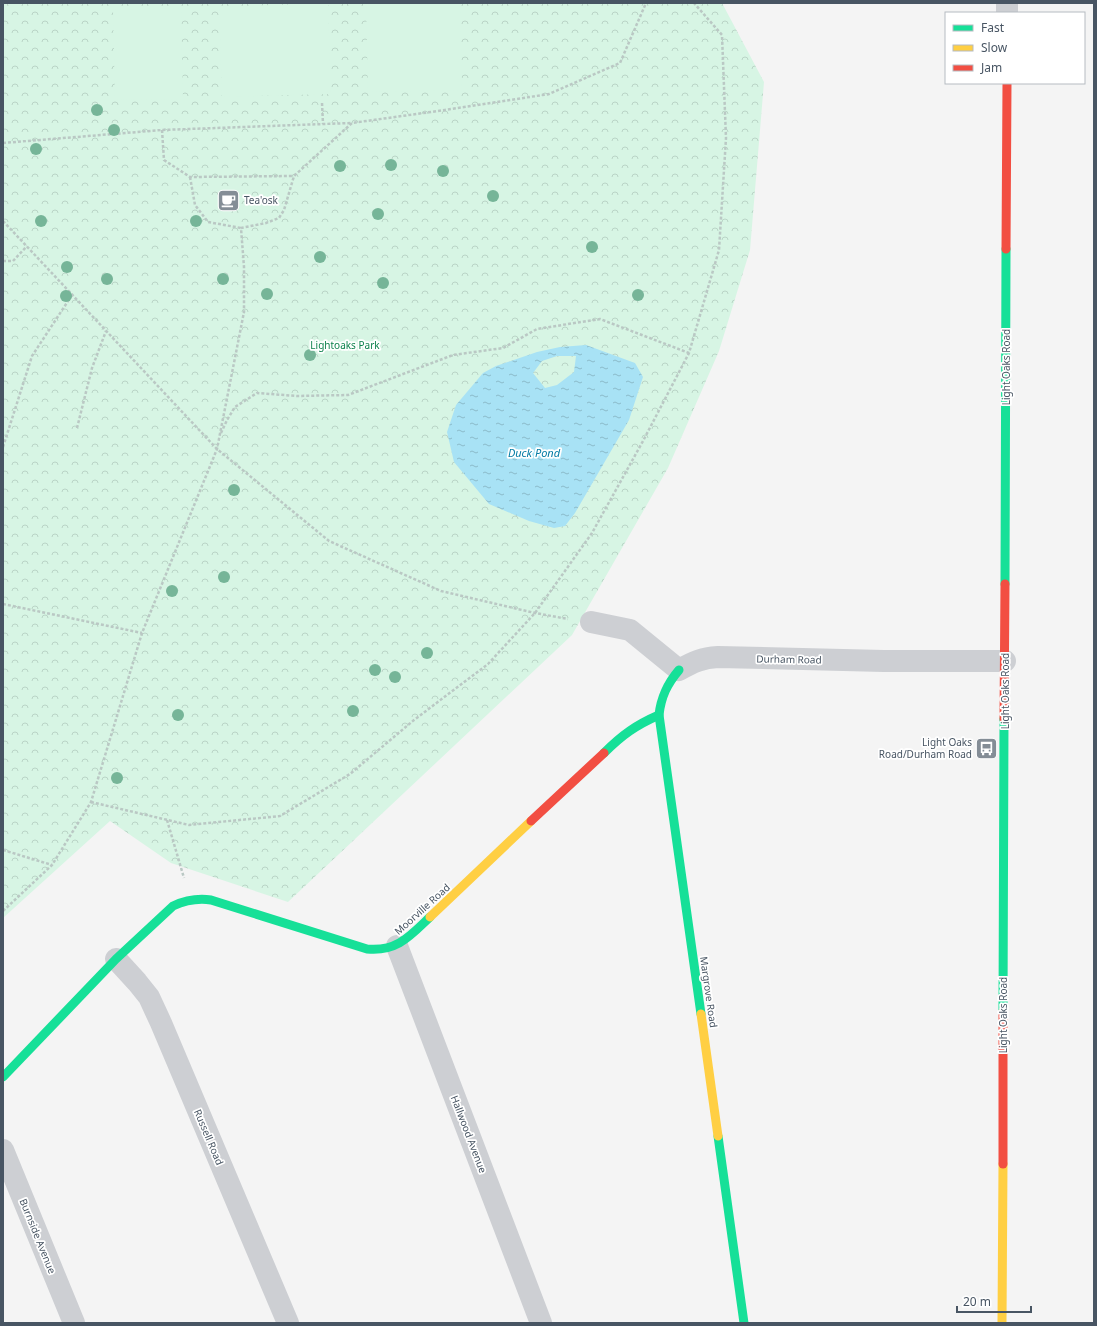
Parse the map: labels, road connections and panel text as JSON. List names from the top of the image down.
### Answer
{
  "streets": {
    "street": [
      "Light Oaks Road",
      "Durham Road",
      "Moorville Road",
      "Margrove Road",
      "Hallwood Avenue",
      "Russell Road",
      "Burnside Avenue"
    ]
  },
  "crossings": [
    ["Light Oaks Road", "Durham Road"],
    ["Durham Road", "Margrove Road"],
    ["Moorville Road", "Margrove Road"],
    ["Moorville Road", "Hallwood Avenue"],
    ["Moorville Road", "Russell Road"]
  ],
  "water": ["Duck Pond"],
  "parks": ["Lightoaks Park"],
  "places": {
    "cafe": ["Tea'osk"],
    "bus stop": ["Light Oaks Road/Durham Road"]
  },
  "legend": ["Fast", "Slow", "Jam"],
  "scale_bar": "20 m"
}
